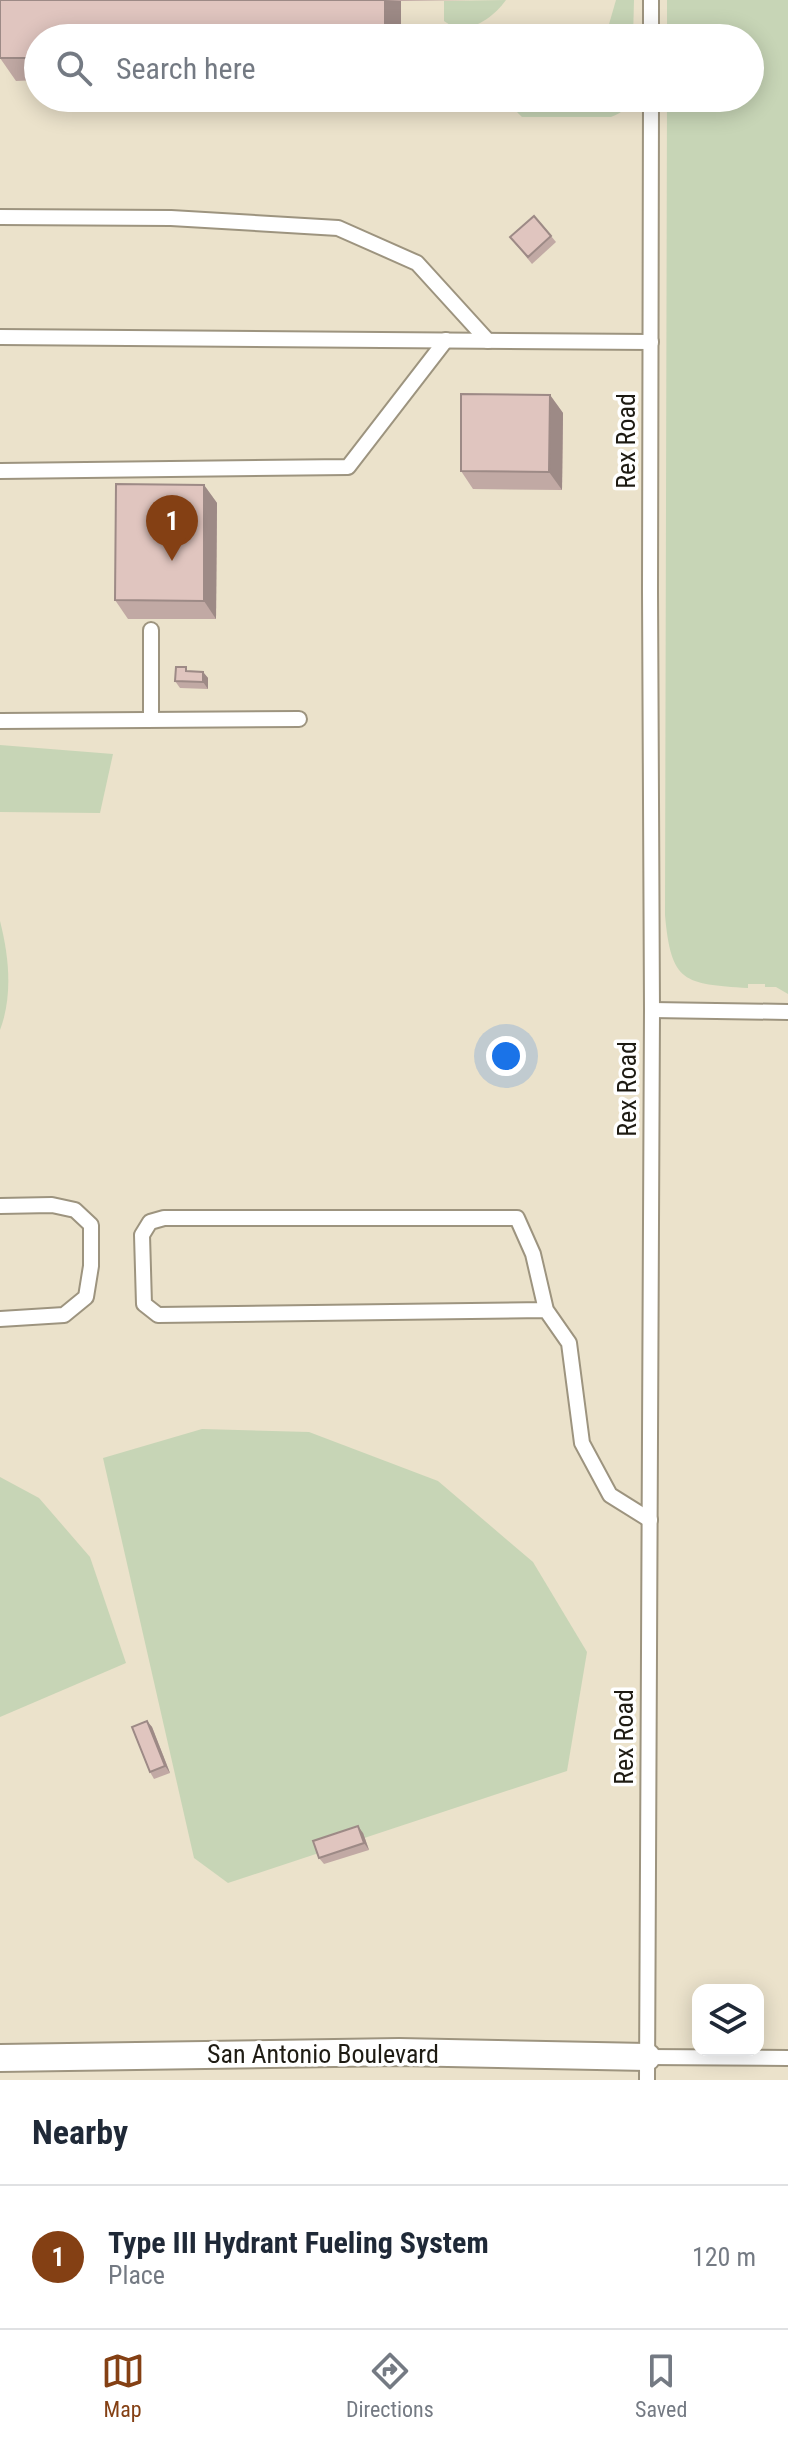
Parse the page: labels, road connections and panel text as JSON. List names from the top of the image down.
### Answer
{
  "streets": {
    "street": ["San Antonio Boulevard"],
    "lane": ["Rex Road"]
  },
  "crossings": [
    ["Rex Road", "San Antonio Boulevard"]
  ],
  "page": {
    "search": "Search here",
    "pins": "1",
    "heading": "Nearby",
    "list": [
      {
        "mark": "1",
        "name": "Type III Hydrant Fueling System",
        "note": "Place",
        "value": "120 m"
      }
    ],
    "nav": ["Map", "Directions", "Saved"]
  }
}
